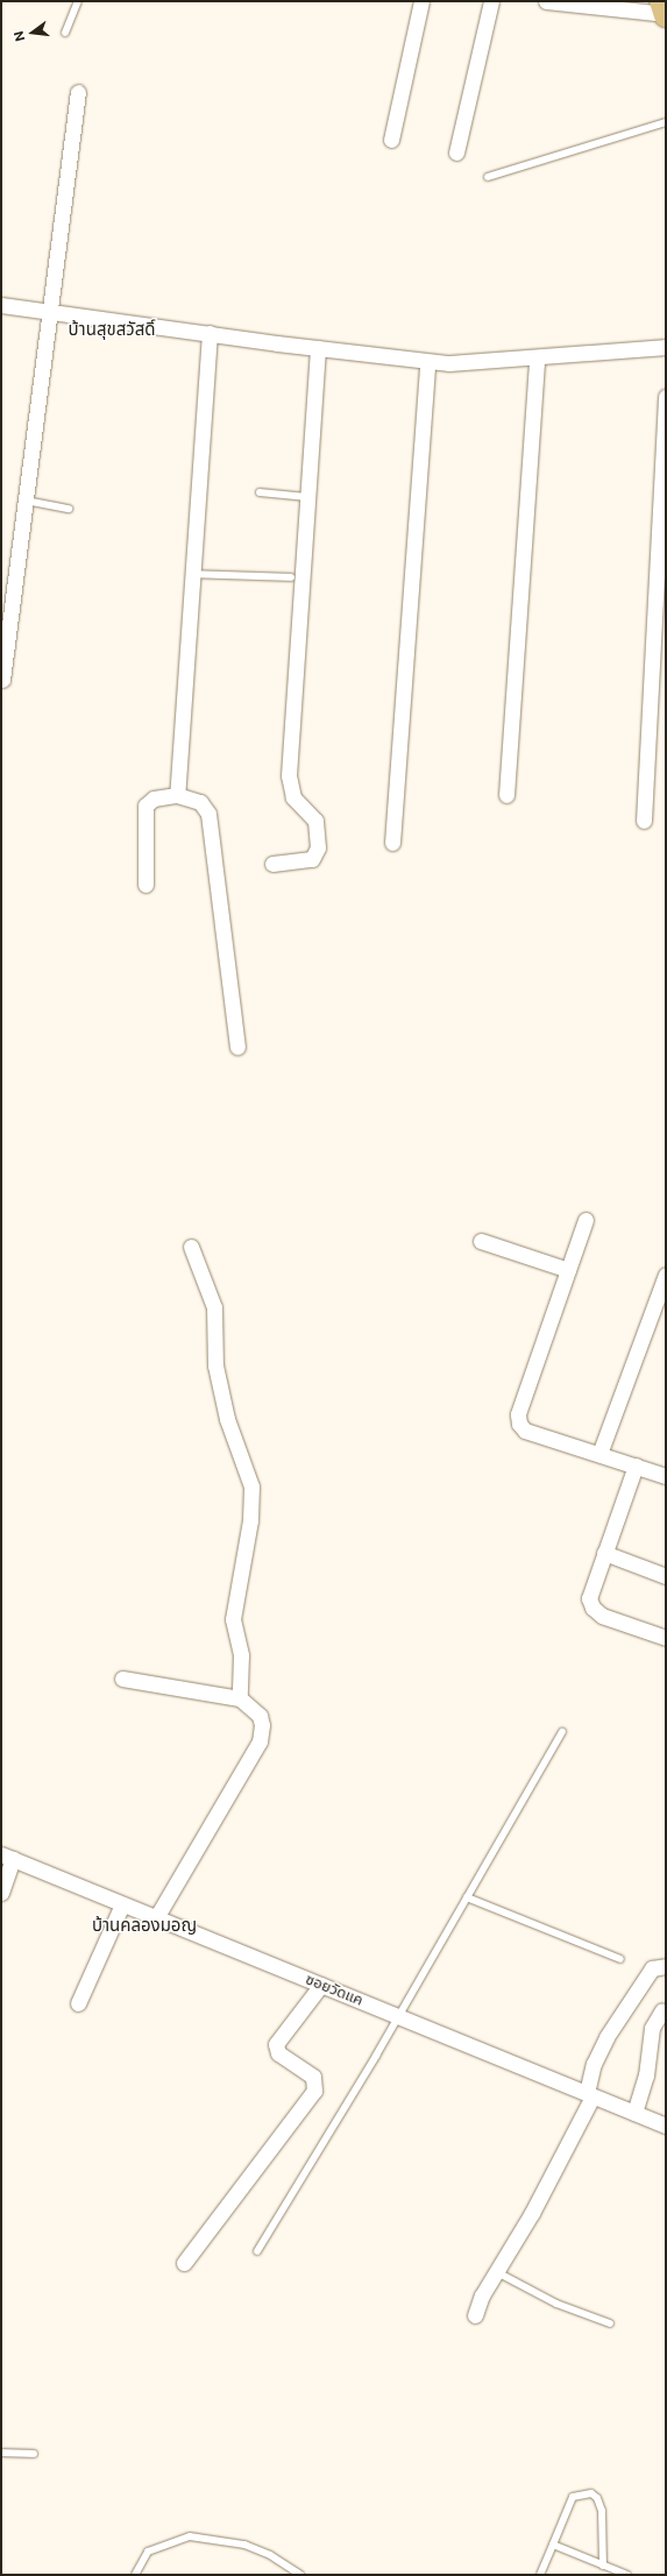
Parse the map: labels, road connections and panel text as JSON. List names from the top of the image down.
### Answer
{
  "streets": {
    "street": ["ซอยวัดแค"]
  },
  "districts": ["บ้านสุขสวัสดิ์", "บ้านคลองมอญ"],
  "north": "left"
}
